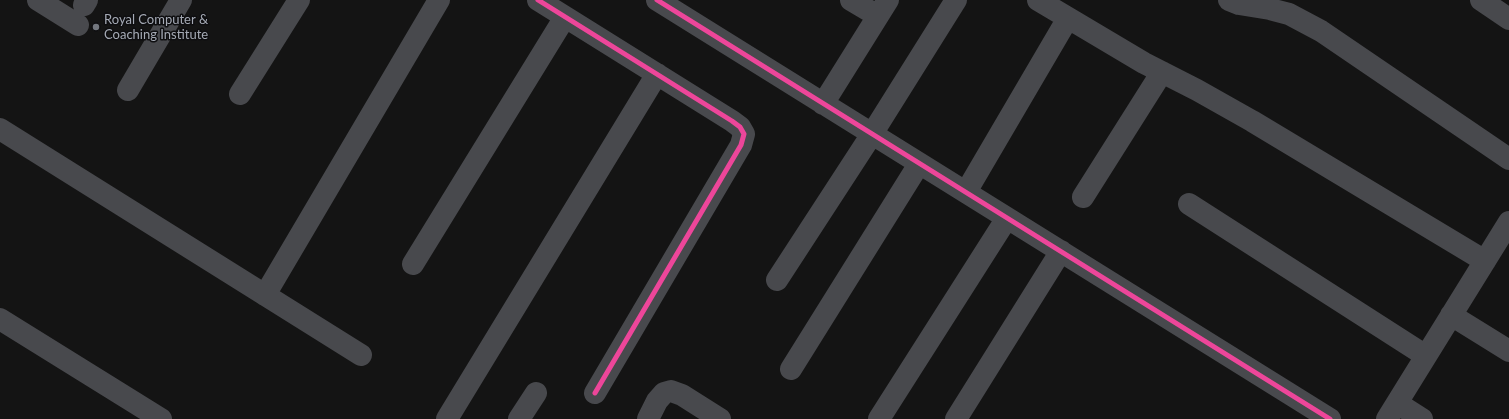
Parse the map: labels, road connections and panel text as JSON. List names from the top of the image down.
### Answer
{
  "places": ["Royal Computer & Coaching Institute"]
}
